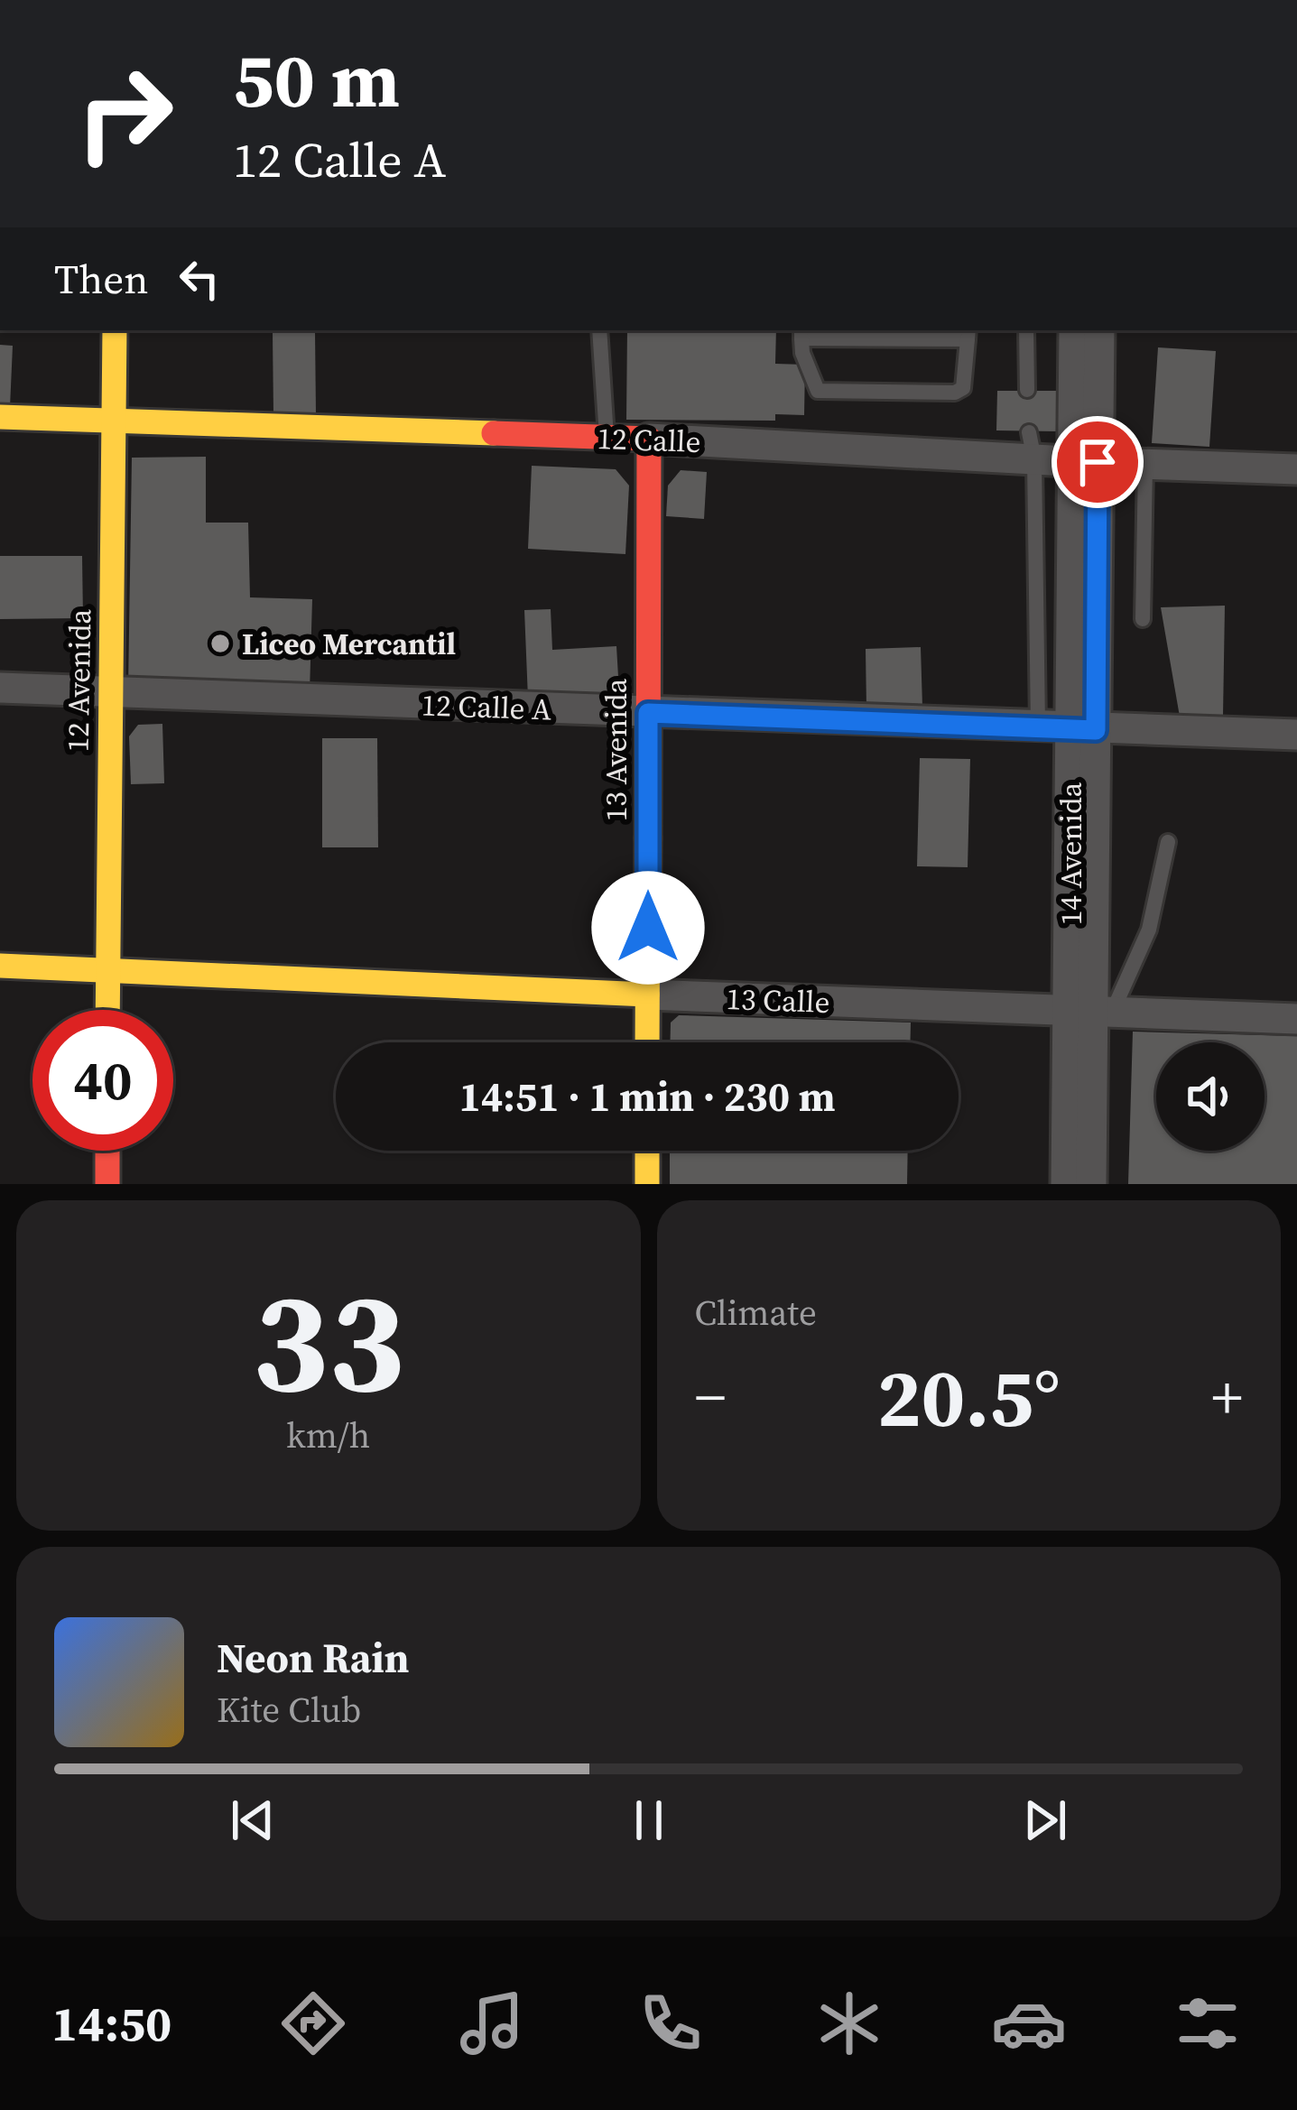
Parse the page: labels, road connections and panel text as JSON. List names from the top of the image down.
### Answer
{
  "streets": {
    "street": [
      "12 Calle",
      "12 Avenida",
      "12 Calle A",
      "13 Avenida",
      "14 Avenida",
      "13 Calle"
    ]
  },
  "crossings": [
    ["12 Calle", "12 Avenida"],
    ["12 Calle", "13 Avenida"],
    ["12 Calle", "14 Avenida"],
    ["12 Avenida", "12 Calle A"],
    ["12 Avenida", "13 Calle"],
    ["12 Calle A", "13 Avenida"],
    ["12 Calle A", "14 Avenida"],
    ["13 Avenida", "13 Calle"],
    ["14 Avenida", "13 Calle"]
  ],
  "places": ["Liceo Mercantil"],
  "page": {
    "turn": ["50 m", "12 Calle A"],
    "then": "Then",
    "limit": "40",
    "trip": "14:51 · 1 min · 230 m",
    "tile": [
      ["33", "km/h"],
      "Climate"
    ],
    "heat": ["−", "20.5°", "+"],
    "song": ["Neon Rain", "Kite Club"],
    "tabs": "14:50"
  }
}
